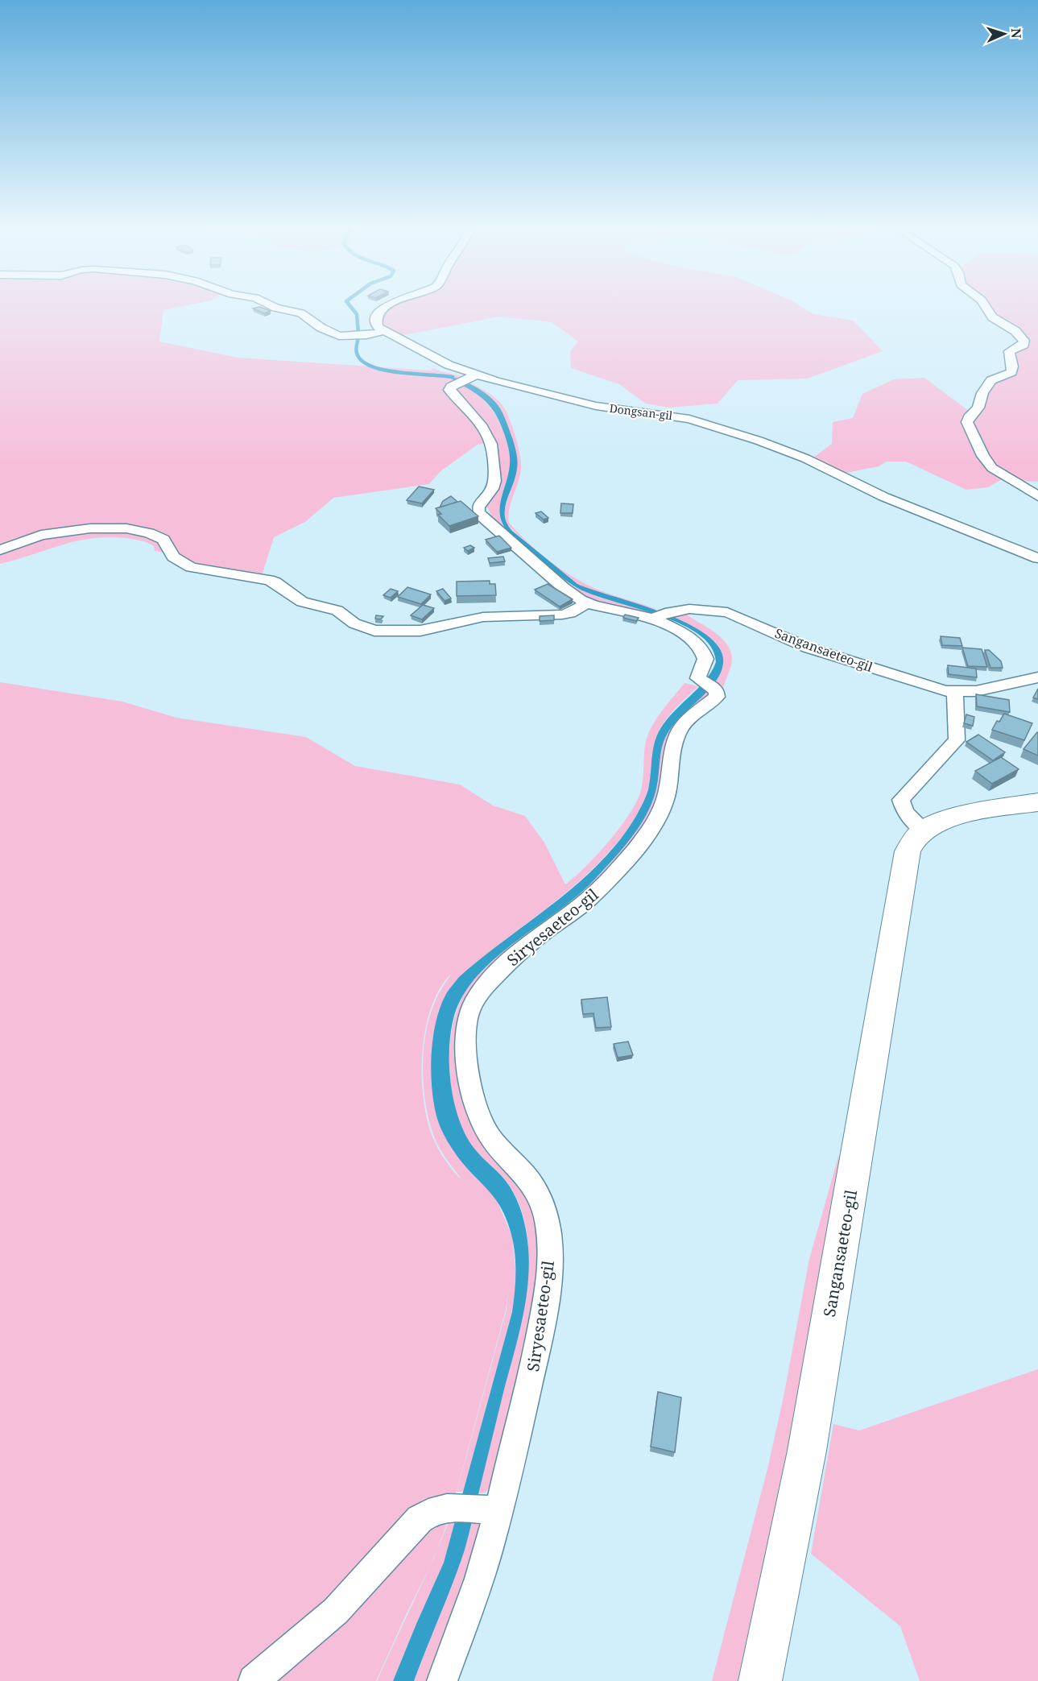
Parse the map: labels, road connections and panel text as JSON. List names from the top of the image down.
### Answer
{
  "streets": {
    "street": ["Dongsan-gil", "Sangansaeteo-gil", "Siryesaeteo-gil"]
  },
  "crossings": [
    ["Dongsan-gil", "Siryesaeteo-gil"],
    ["Sangansaeteo-gil", "Siryesaeteo-gil"]
  ],
  "north": "right"
}
